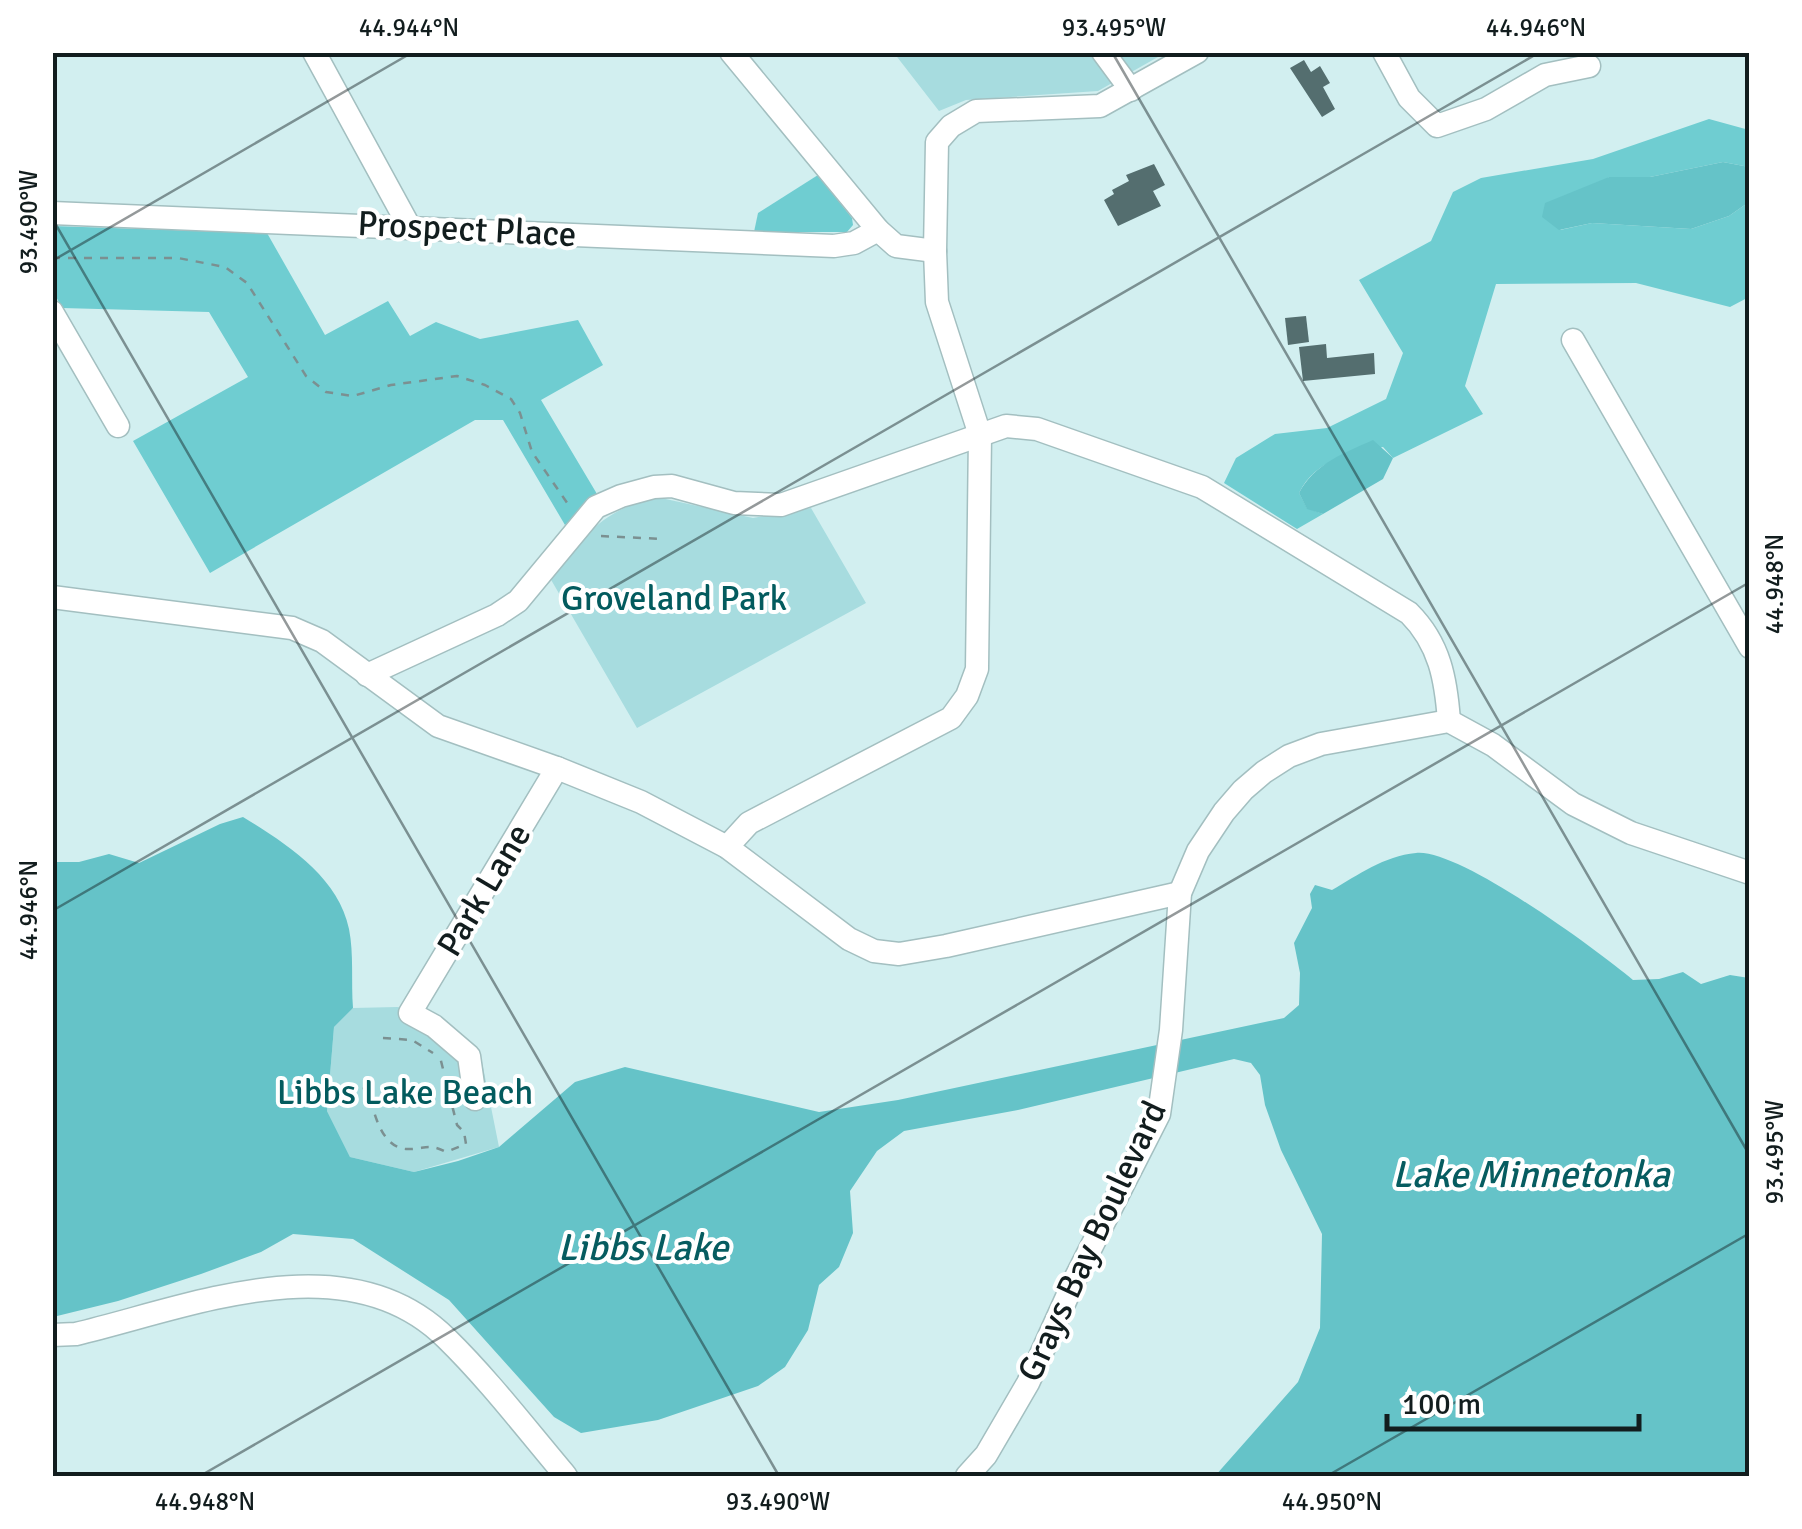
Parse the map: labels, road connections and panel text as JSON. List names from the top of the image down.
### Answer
{
  "streets": {
    "street": ["Prospect Place", "Park Lane", "Grays Bay Boulevard"]
  },
  "water": ["Lake Minnetonka", "Libbs Lake"],
  "parks": ["Groveland Park", "Libbs Lake Beach"],
  "scale_bar": "100 m",
  "coordinates": [
    "44.944°N",
    "93.495°W",
    "44.946°N",
    "93.490°W",
    "44.948°N",
    "44.950°N"
  ]
}
